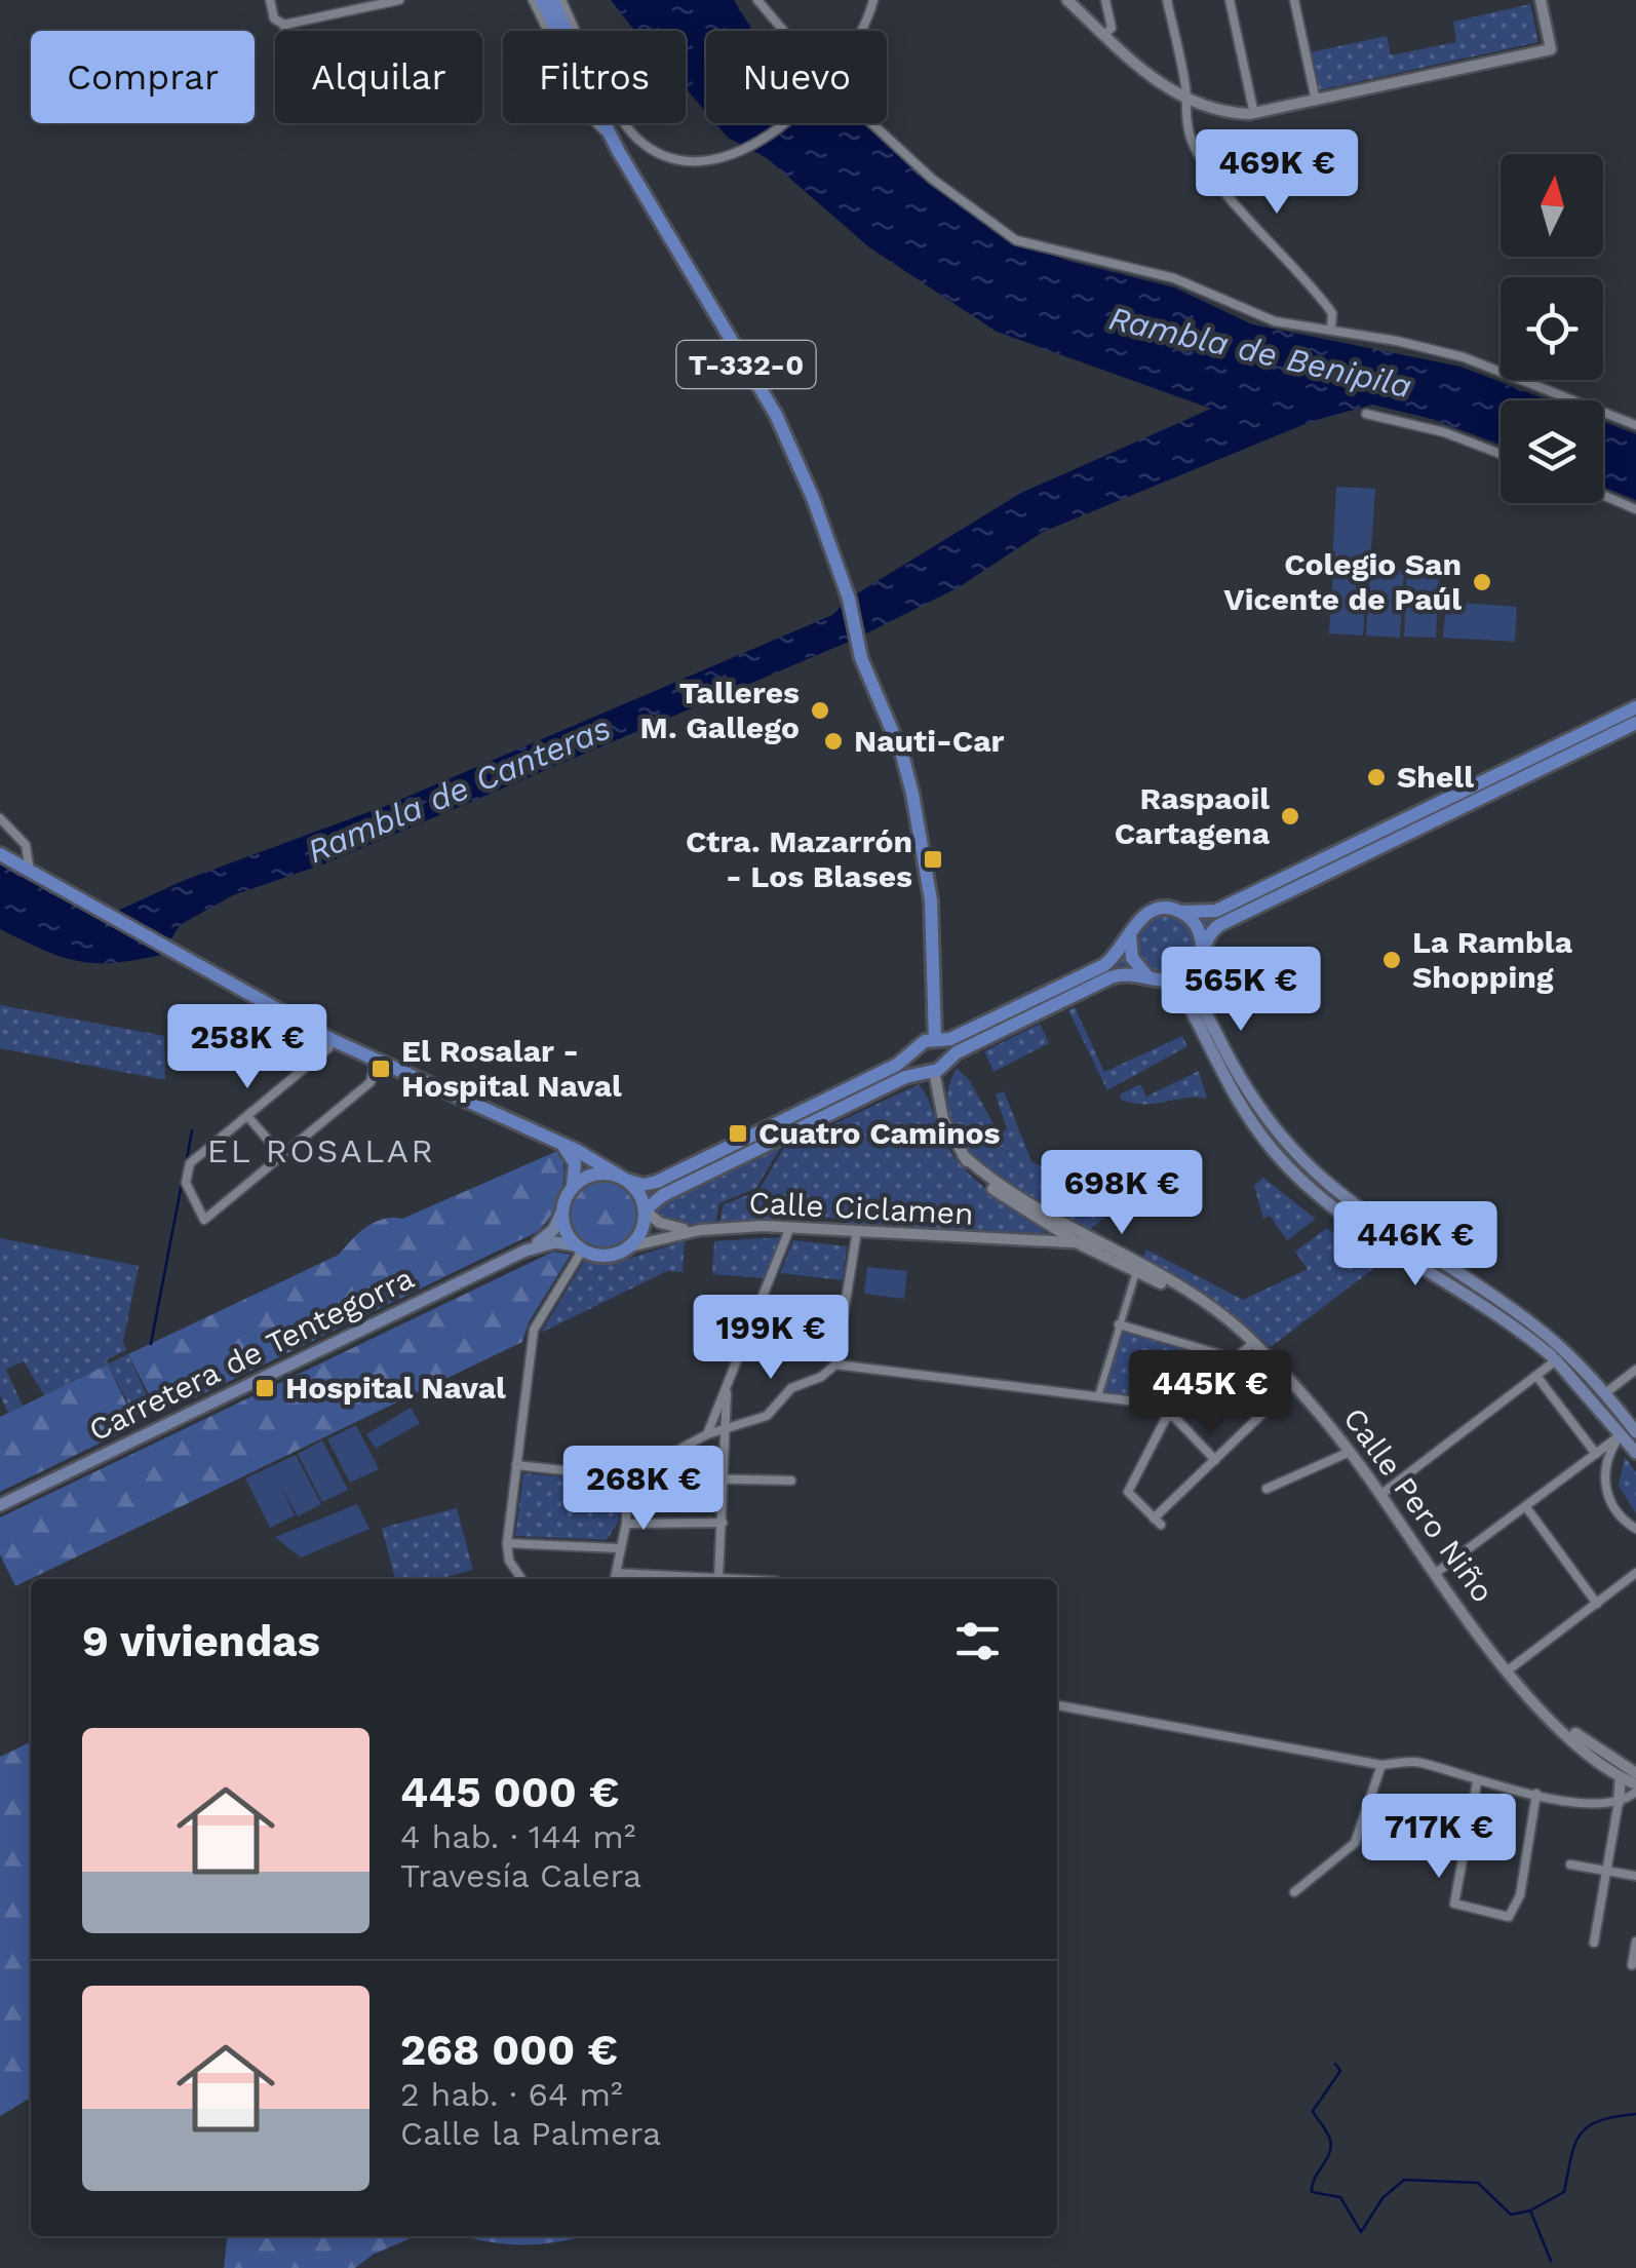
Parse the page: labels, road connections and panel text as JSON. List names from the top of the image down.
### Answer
{
  "streets": {
    "main road": ["T-332-0", "Carretera de Tentegorra"],
    "street": ["Calle Ciclamen", "Calle Pero Niño"]
  },
  "crossings": [
    ["T-332-0", "Calle Pero Niño"],
    ["Calle Ciclamen", "Carretera de Tentegorra"],
    ["Calle Ciclamen", "Calle Pero Niño"]
  ],
  "districts": ["EL ROSALAR"],
  "water": ["Rambla de Benipila", "Rambla de Canteras"],
  "places": {
    "other": [
      "Colegio San Vicente de Paúl",
      "Talleres M. Gallego",
      "Nauti-Car",
      "Shell",
      "Raspaoil Cartagena",
      "La Rambla Shopping"
    ],
    "transit": [
      "Ctra. Mazarrón - Los Blases",
      "El Rosalar - Hospital Naval",
      "Cuatro Caminos",
      "Hospital Naval"
    ]
  },
  "north": "top",
  "page": {
    "chip": [
      "Comprar",
      "Alquilar",
      "Filtros",
      "Nuevo"
    ],
    "price": [
      "469K €",
      "565K €",
      "258K €",
      "698K €",
      "446K €",
      "199K €",
      "445K €",
      "268K €",
      "717K €"
    ],
    "heading": "9 viviendas",
    "list": [
      {
        "name": "445 000 €",
        "note": "4 hab. · 144 m² · Travesía Calera"
      },
      {
        "name": "268 000 €",
        "note": "2 hab. · 64 m² · Calle la Palmera"
      }
    ]
  }
}
